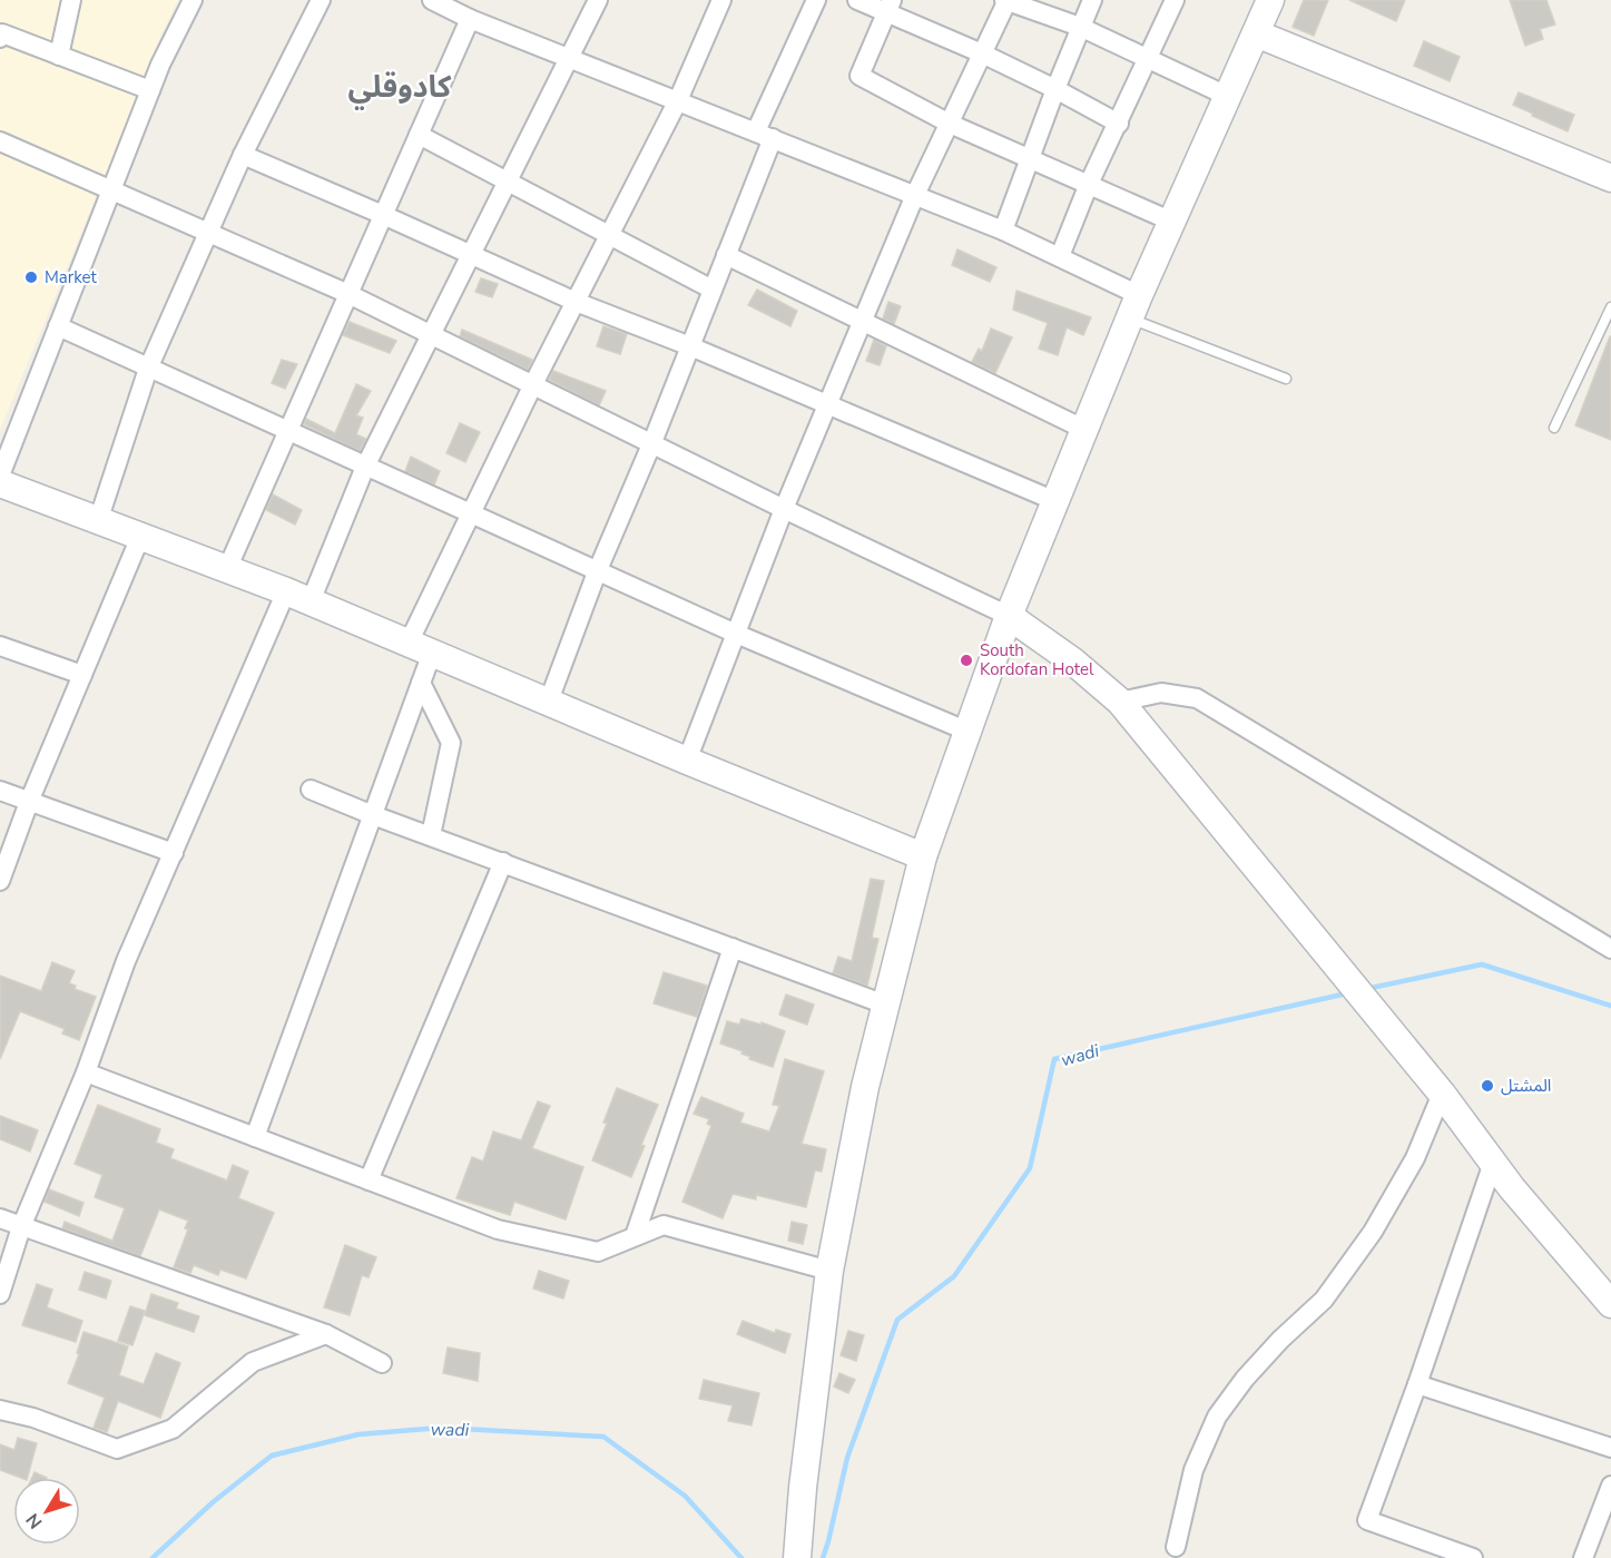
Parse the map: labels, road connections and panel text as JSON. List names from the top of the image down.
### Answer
{
  "districts": ["كادوقلي"],
  "water": ["wadi"],
  "places": ["Market", "South Kordofan Hotel", "المشتل"],
  "north": "bottom left"
}
